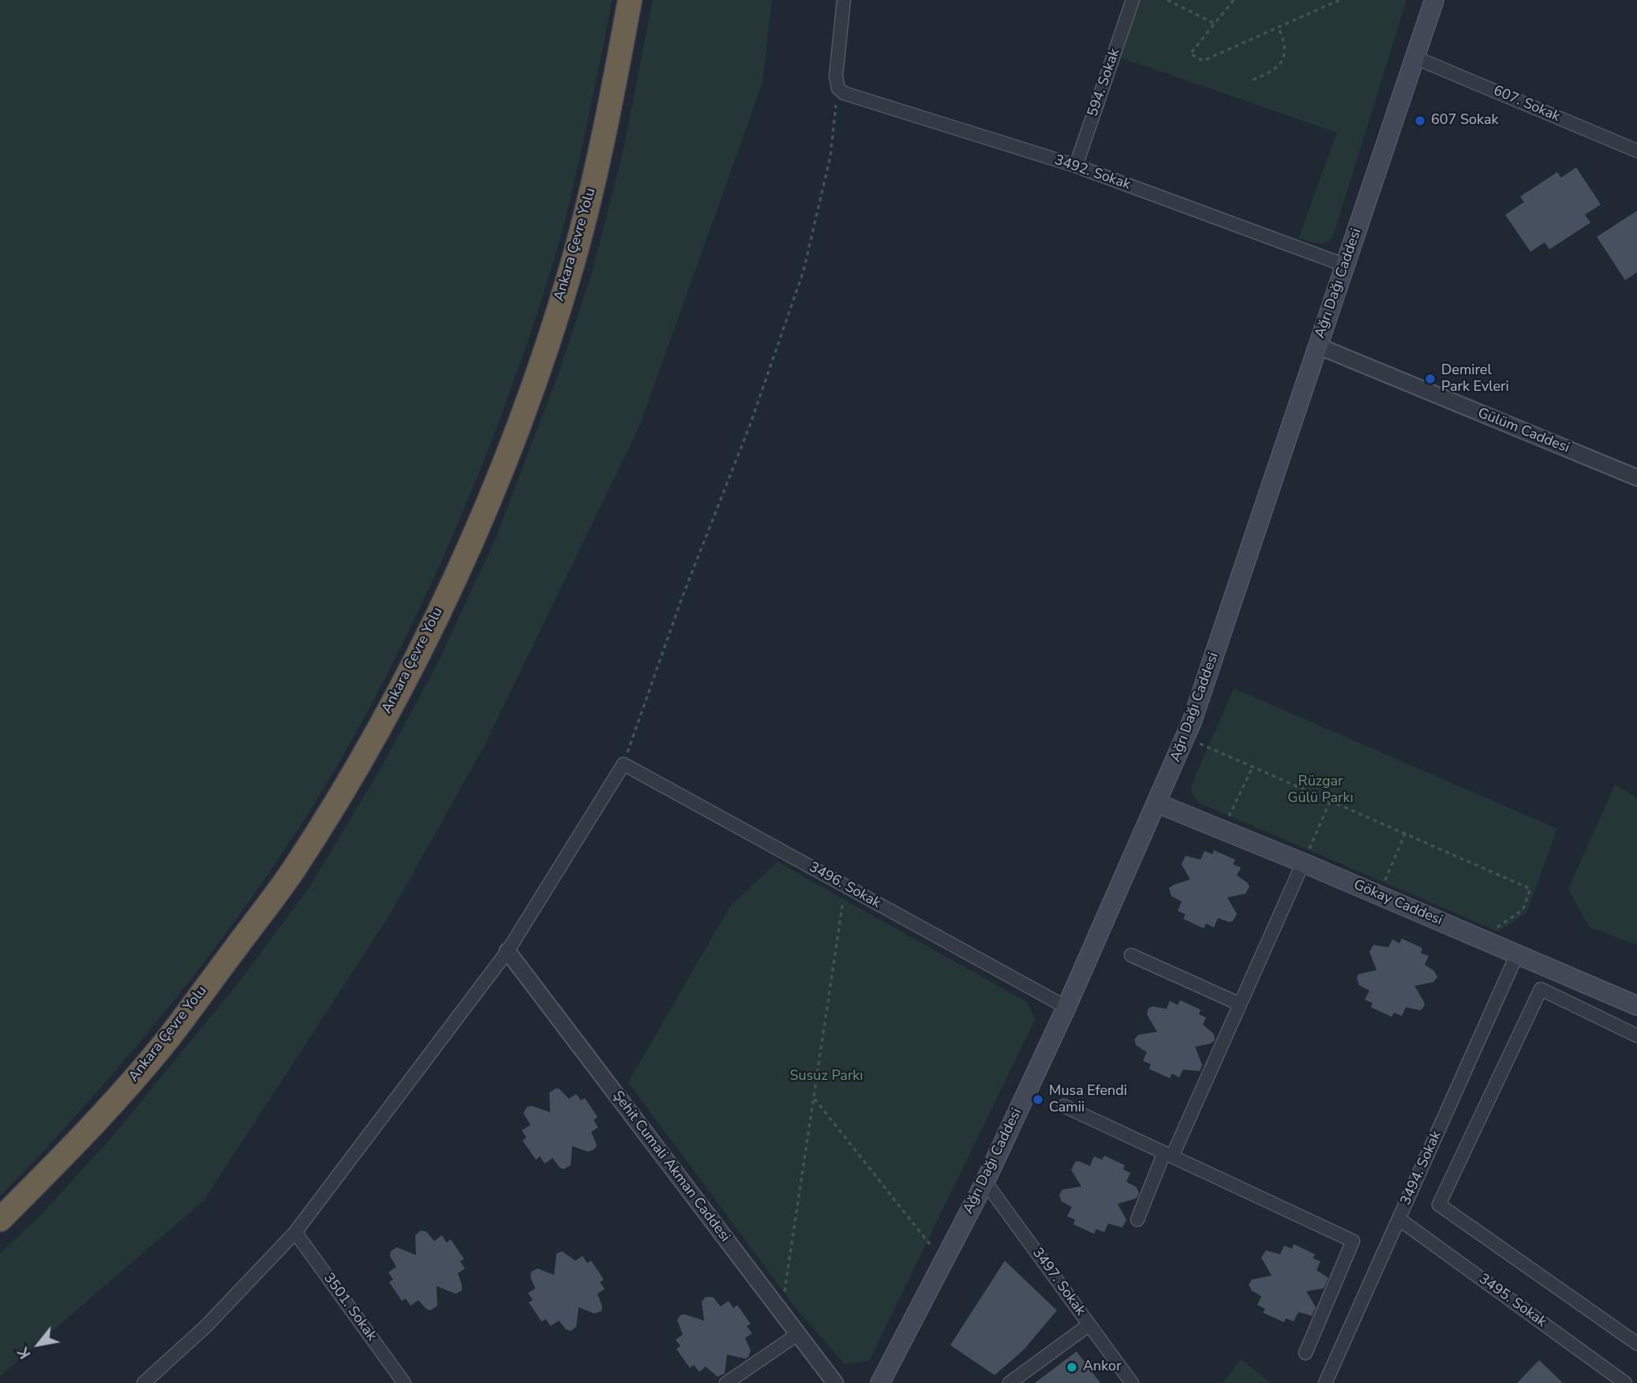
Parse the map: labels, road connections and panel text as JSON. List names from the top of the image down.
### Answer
{
  "streets": {
    "highway": ["Ankara Çevre Yolu"],
    "main road": ["Ağrı Dağı Caddesi", "Gökay Caddesi"],
    "street": [
      "594. Sokak",
      "607. Sokak",
      "3492. Sokak",
      "Gülüm Caddesi",
      "3496. Sokak",
      "Şehit Cumali Akman Caddesi",
      "3494. Sokak",
      "3497. Sokak",
      "3495. Sokak",
      "3501. Sokak"
    ]
  },
  "crossings": [
    ["594. Sokak", "3492. Sokak"],
    ["607. Sokak", "Ağrı Dağı Caddesi"],
    ["3492. Sokak", "Ağrı Dağı Caddesi"],
    ["Ağrı Dağı Caddesi", "Gülüm Caddesi"],
    ["Ağrı Dağı Caddesi", "3496. Sokak"],
    ["Ağrı Dağı Caddesi", "Gökay Caddesi"],
    ["Ağrı Dağı Caddesi", "3497. Sokak"],
    ["Gökay Caddesi", "3494. Sokak"],
    ["3494. Sokak", "3495. Sokak"]
  ],
  "parks": ["Rüzgar Gülü Parkı", "Susuz Parkı"],
  "places": [
    "607 Sokak",
    "Demirel Park Evleri",
    "Musa Efendi Camii",
    "Ankor"
  ],
  "north": "bottom left"
}
